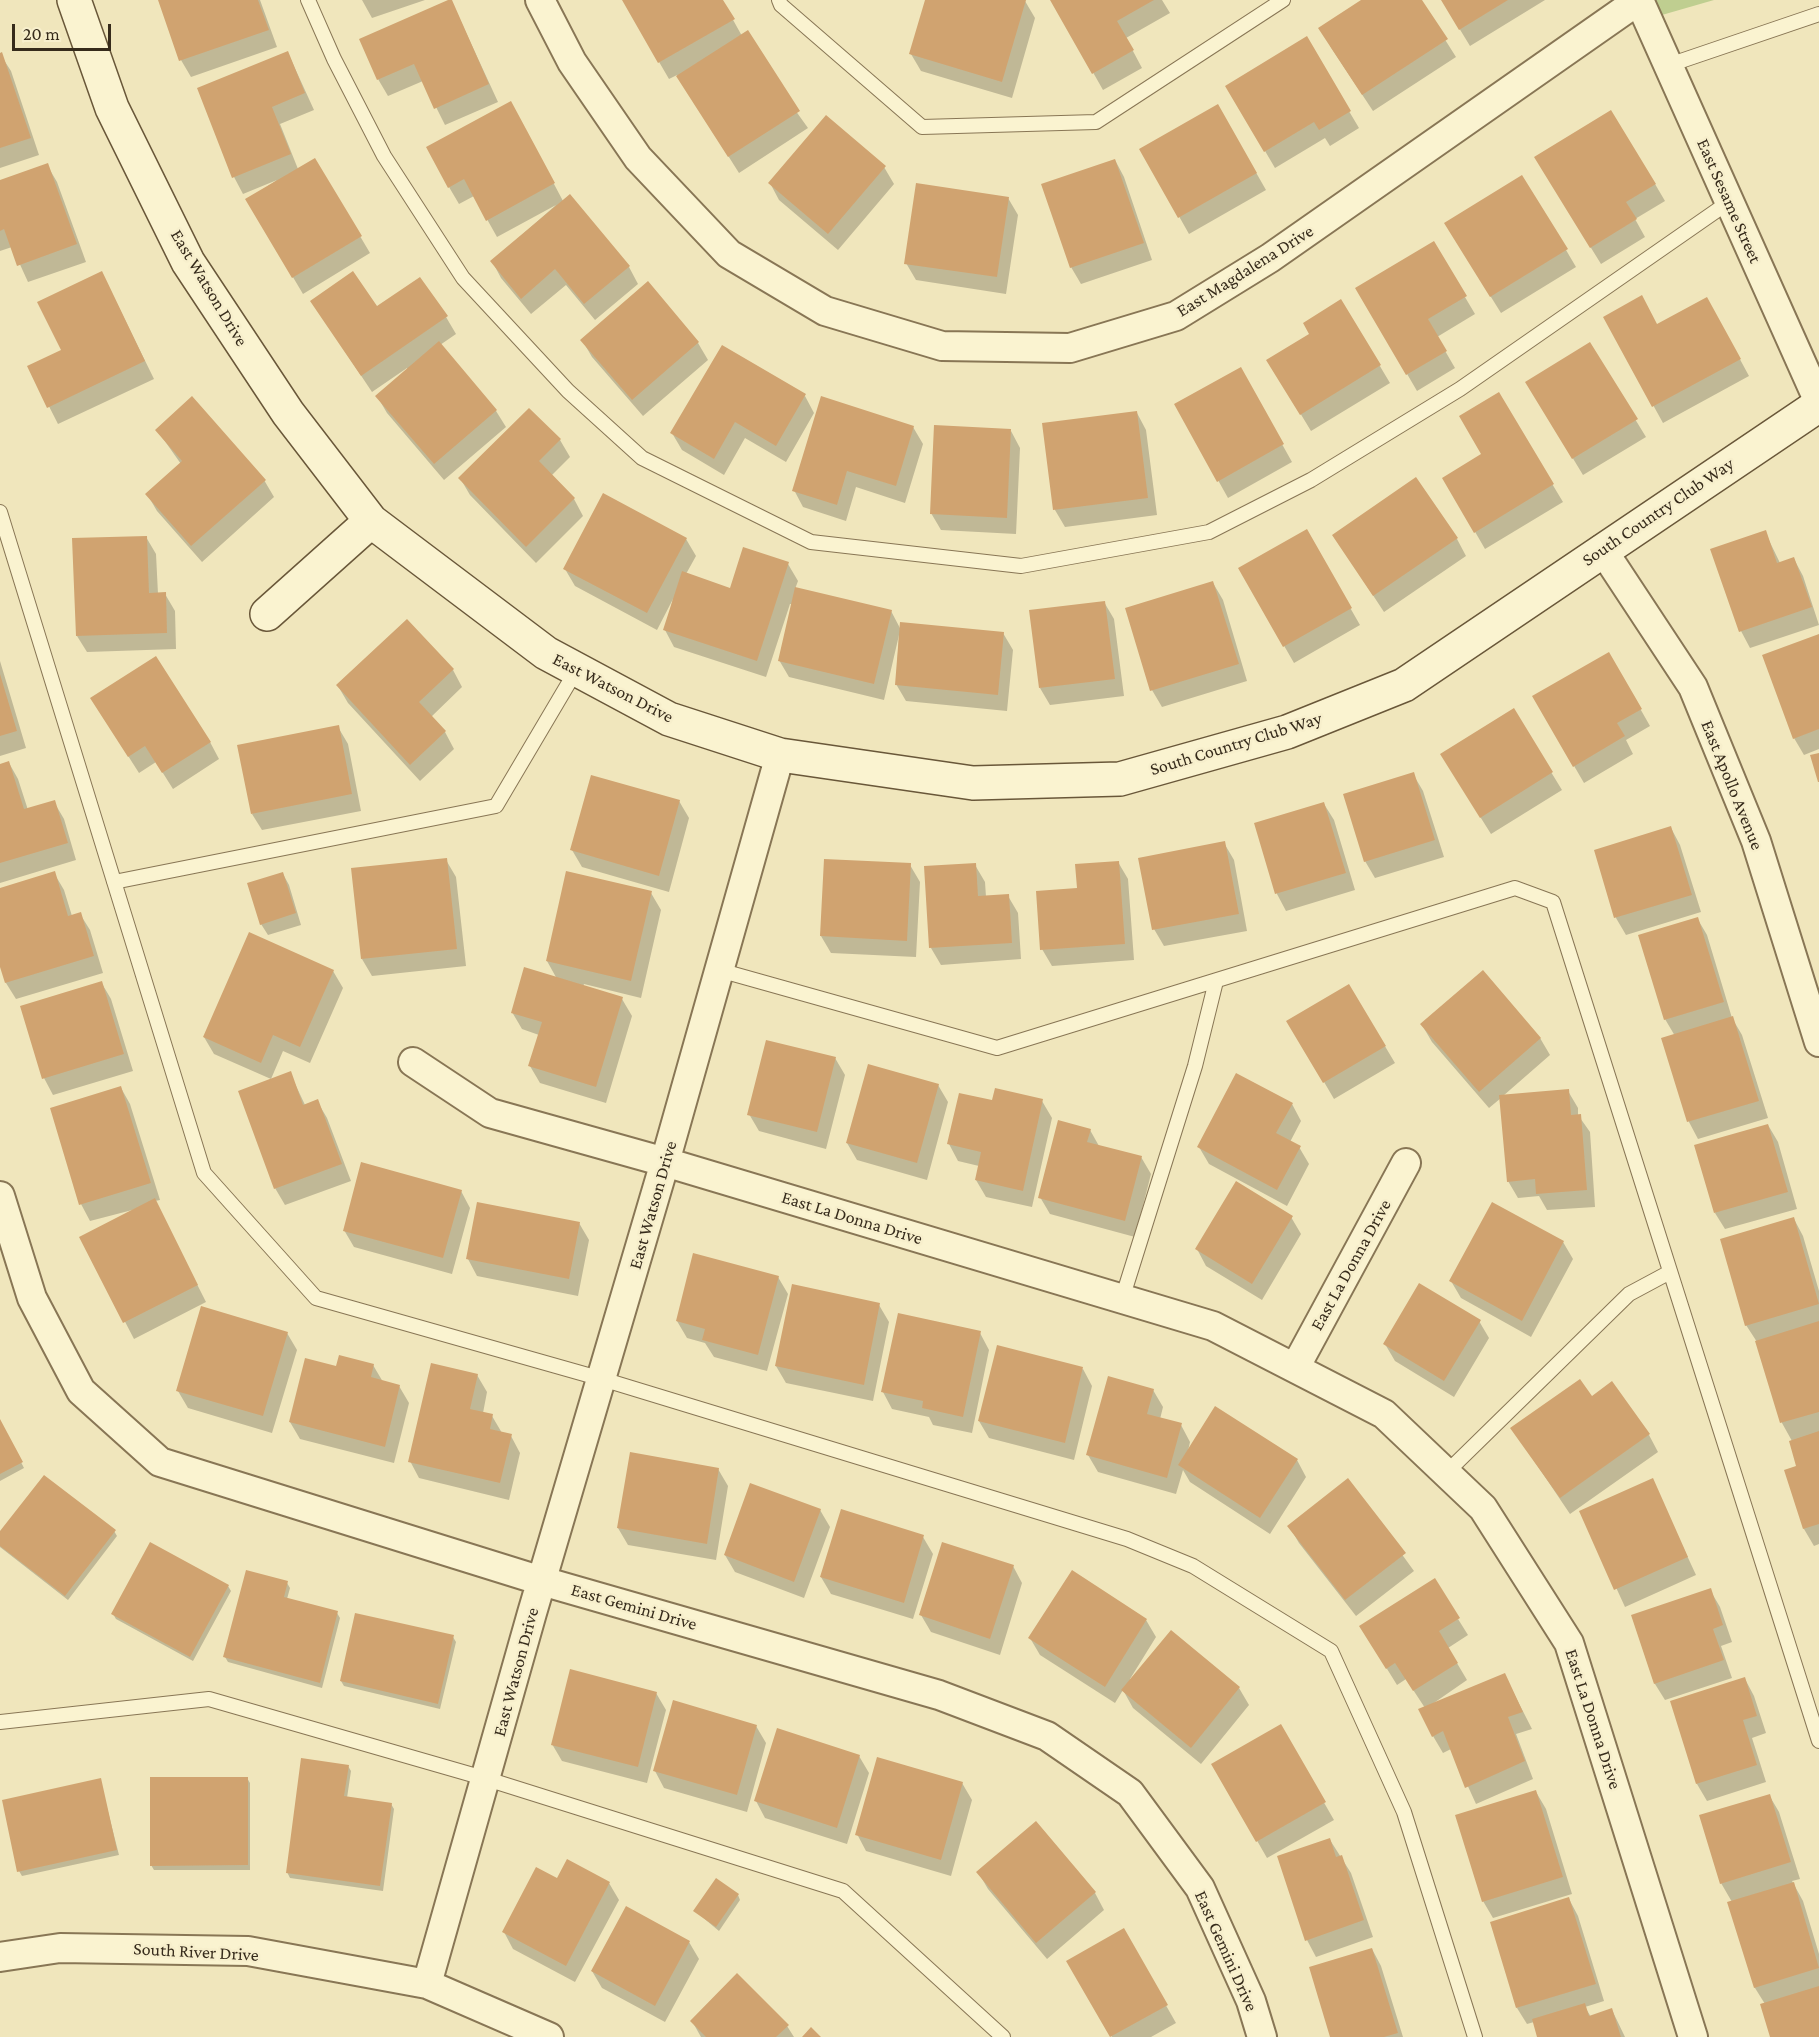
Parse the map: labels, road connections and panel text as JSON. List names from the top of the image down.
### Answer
{
  "streets": {
    "street": [
      "East Sesame Street",
      "East Magdalena Drive",
      "East Watson Drive",
      "South Country Club Way",
      "East Apollo Avenue",
      "East La Donna Drive",
      "East Gemini Drive",
      "South River Drive"
    ]
  },
  "crossings": [
    ["East Sesame Street", "East Magdalena Drive"],
    ["East Sesame Street", "South Country Club Way"],
    ["East Watson Drive", "South Country Club Way"],
    ["East Watson Drive", "East La Donna Drive"],
    ["East Watson Drive", "East Gemini Drive"],
    ["East Watson Drive", "South River Drive"],
    ["South Country Club Way", "East Apollo Avenue"]
  ],
  "scale_bar": "20 m"
}
